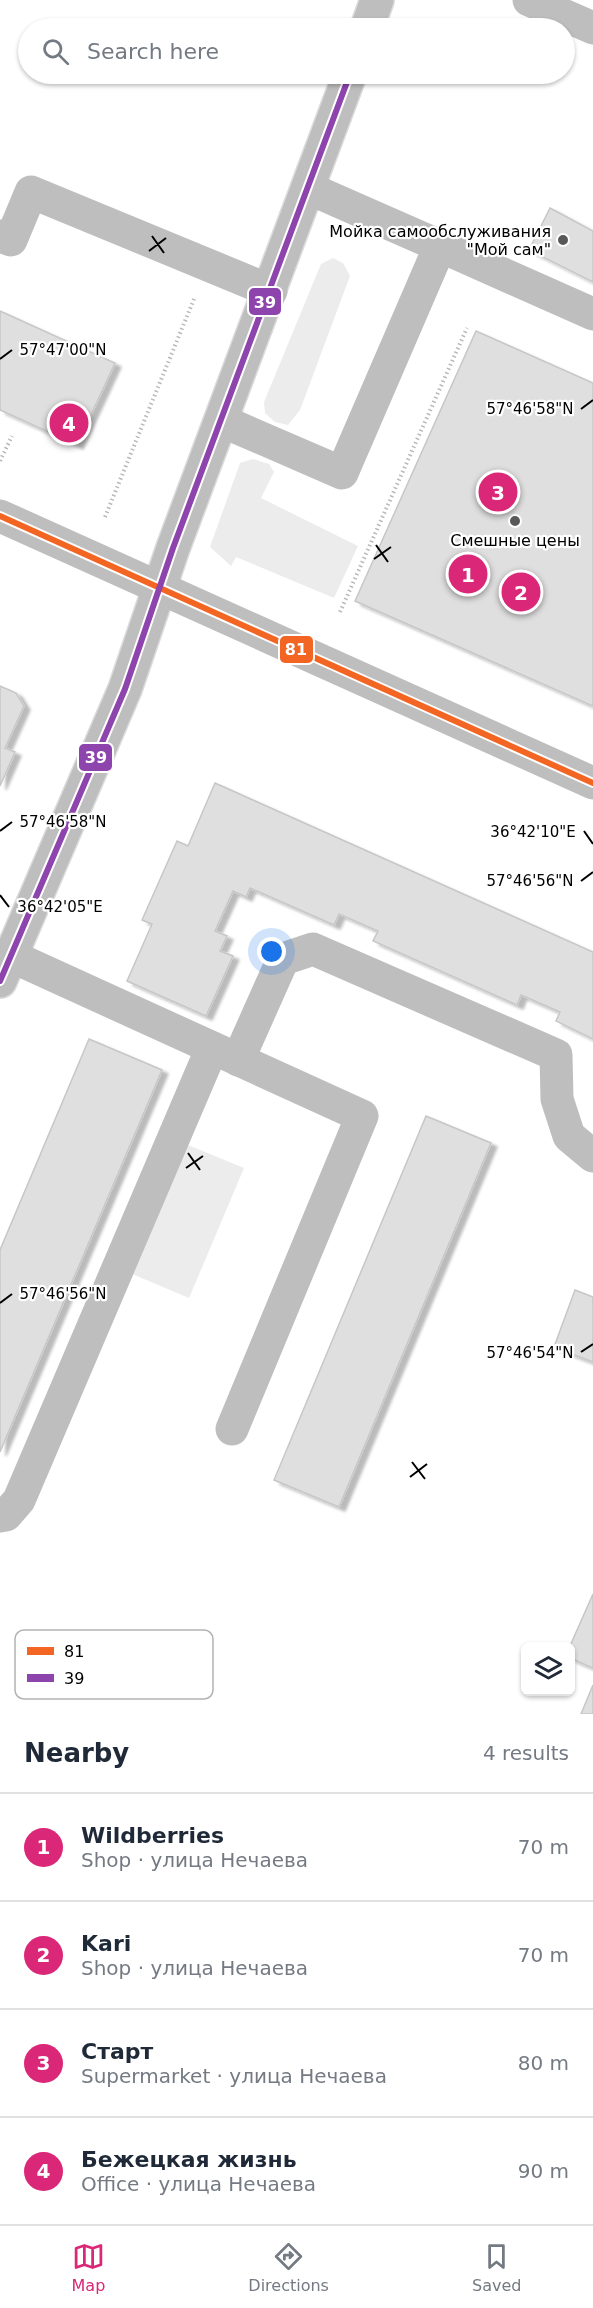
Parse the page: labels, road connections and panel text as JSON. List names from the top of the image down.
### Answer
{
  "places": ["Мойка самообслуживания \"Мой сам\"", "Смешные цены"],
  "lines": ["transit line 39", "transit line 81"],
  "legend": ["81", "39"],
  "page": {
    "search": "Search here",
    "pins": [
      "4",
      "3",
      "1",
      "2"
    ],
    "heading": ["Nearby", "4 results"],
    "list": [
      {
        "mark": "1",
        "name": "Wildberries",
        "note": "Shop · улица Нечаева",
        "value": "70 m"
      },
      {
        "mark": "2",
        "name": "Kari",
        "note": "Shop · улица Нечаева",
        "value": "70 m"
      },
      {
        "mark": "3",
        "name": "Старт",
        "note": "Supermarket · улица Нечаева",
        "value": "80 m"
      },
      {
        "mark": "4",
        "name": "Бежецкая жизнь",
        "note": "Office · улица Нечаева",
        "value": "90 m"
      }
    ],
    "nav": ["Map", "Directions", "Saved"]
  },
  "coordinates": [
    "57°47'00\"N",
    "57°46'58\"N",
    "36°42'10\"E",
    "57°46'56\"N",
    "36°42'05\"E",
    "57°46'54\"N"
  ]
}
